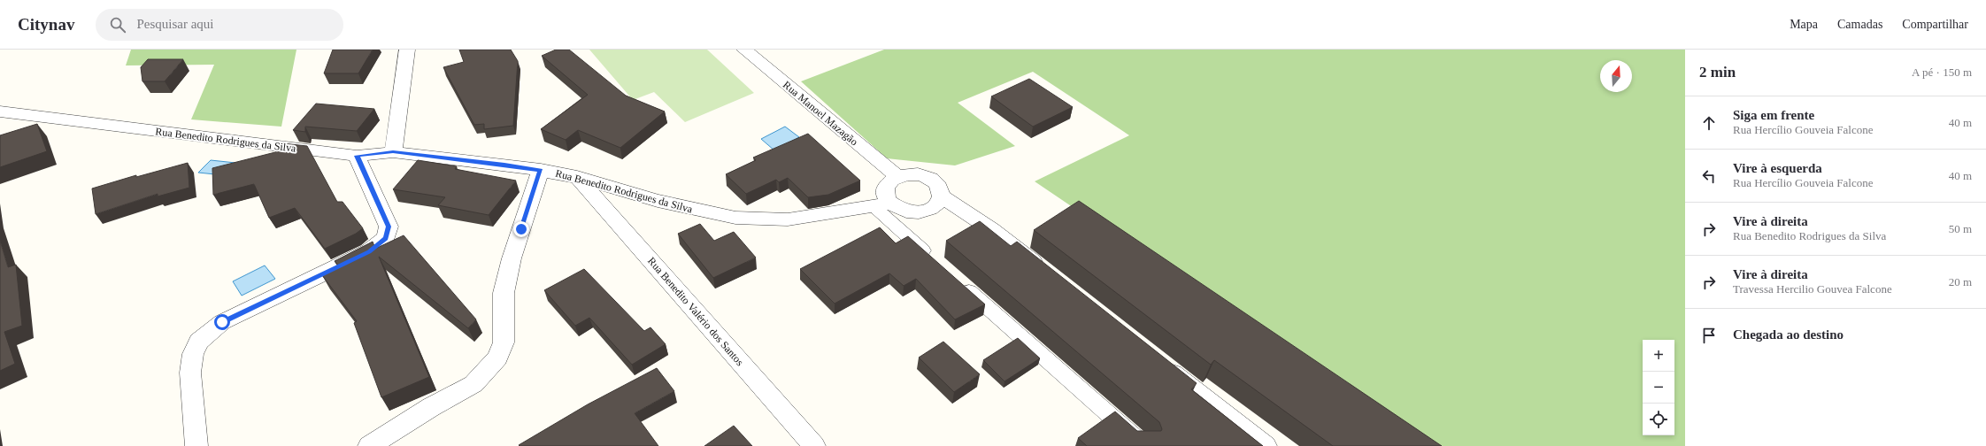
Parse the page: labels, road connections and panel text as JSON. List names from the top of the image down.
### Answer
{
  "streets": {
    "street": ["Rua Manoel Mazagão", "Rua Benedito Rodrigues da Silva", "Rua Benedito Valério dos Santos"]
  },
  "crossings": [
    ["Rua Benedito Rodrigues da Silva", "Rua Benedito Valério dos Santos"]
  ],
  "north": "top",
  "page": {
    "header": "Citynav",
    "search": "Pesquisar aqui",
    "nav": ["Mapa", "Camadas", "Compartilhar"],
    "heading": ["2 min", "A pé · 150 m"],
    "list": [
      ["Siga em frente", "Rua Hercílio Gouveia Falcone", "40 m"],
      ["Vire à esquerda", "Rua Hercílio Gouveia Falcone", "40 m"],
      ["Vire à direita", "Rua Benedito Rodrigues da Silva", "50 m"],
      ["Vire à direita", "Travessa Hercilio Gouvea Falcone", "20 m"],
      "Chegada ao destino"
    ],
    "map_buttons": ["+", "−"]
  }
}
